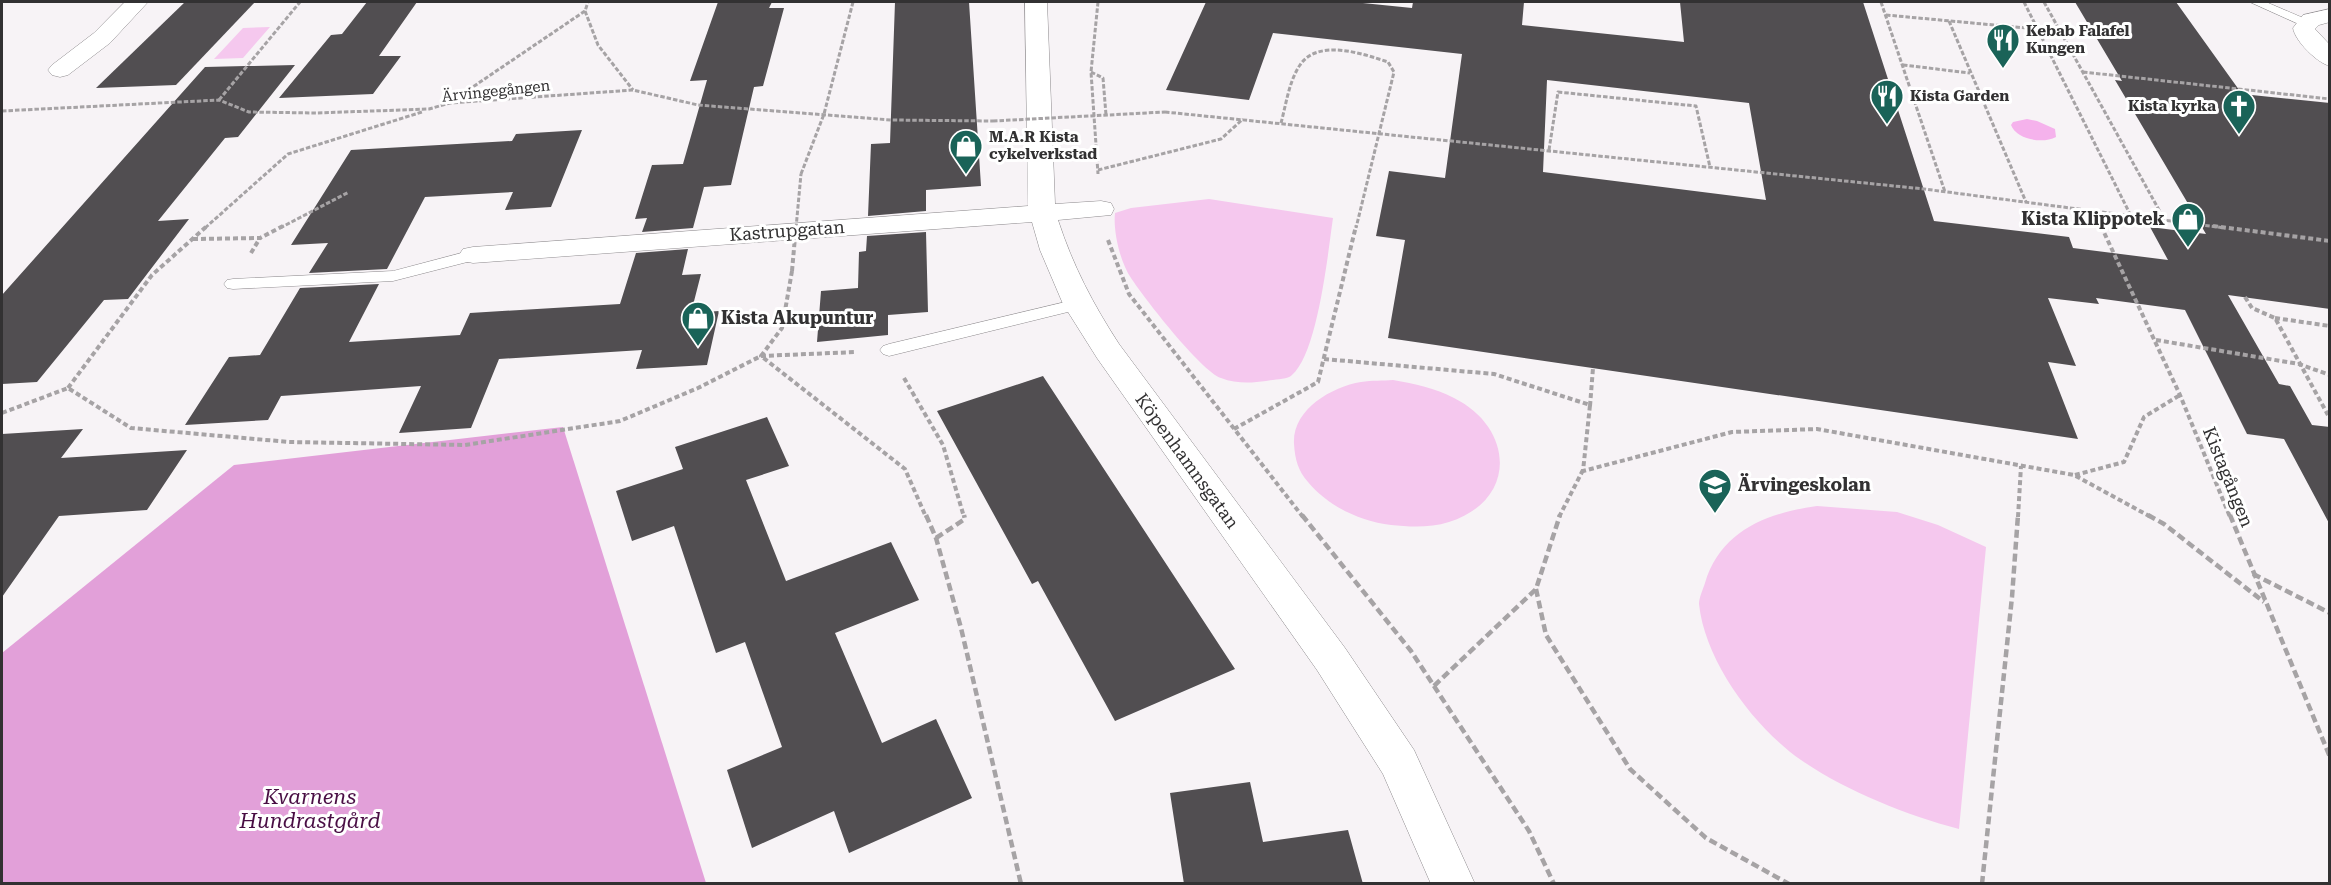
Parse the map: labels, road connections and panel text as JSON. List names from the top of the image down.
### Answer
{
  "streets": {
    "street": ["Kastrupgatan", "Köpenhamnsgatan"],
    "path": ["Ärvingegången", "Kistagången"]
  },
  "crossings": [
    ["Ärvingegången", "Kistagången"],
    ["Kastrupgatan", "Köpenhamnsgatan"]
  ],
  "parks": ["Kvarnens Hundrastgård"],
  "places": {
    "restaurant": ["Kebab Falafel Kungen", "Kista Garden"],
    "church": ["Kista kyrka"],
    "shop": ["M.A.R Kista cykelverkstad", "Kista Klippotek", "Kista Akupuntur"],
    "school or university": ["Ärvingeskolan"]
  }
}
